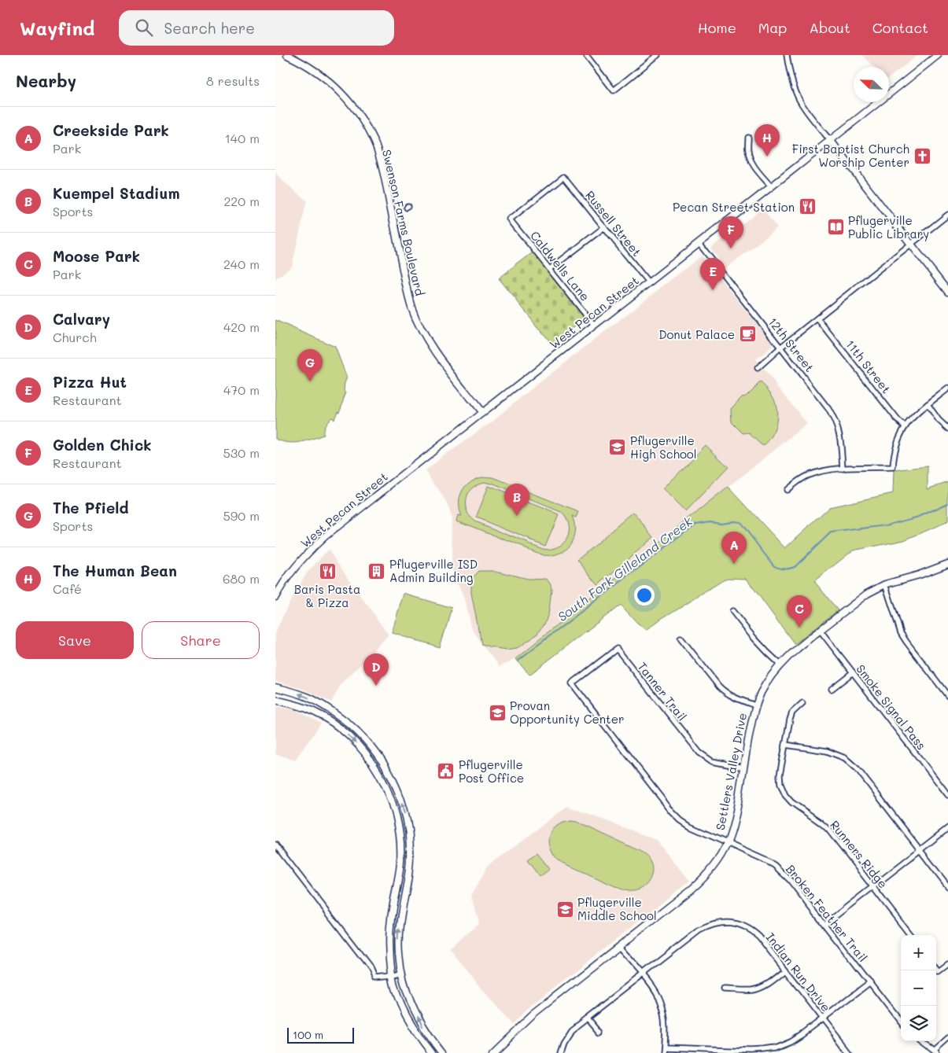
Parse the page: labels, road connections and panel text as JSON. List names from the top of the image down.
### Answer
{
  "streets": {
    "main road": ["Swenson Farms Boulevard", "West Pecan Street", "Settlers Valley Drive"],
    "street": [
      "Russell Street",
      "Caldwells Lane",
      "12th Street",
      "11th Street",
      "Tanner Trail",
      "Smoke Signal Pass",
      "Runners Ridge",
      "Broken Feather Trail",
      "Indian Run Drive"
    ]
  },
  "crossings": [
    ["Swenson Farms Boulevard", "West Pecan Street"],
    ["Russell Street", "Caldwells Lane"],
    ["Russell Street", "West Pecan Street"],
    ["Caldwells Lane", "West Pecan Street"],
    ["West Pecan Street", "12th Street"],
    ["Tanner Trail", "Settlers Valley Drive"],
    ["Tanner Trail", "Broken Feather Trail"],
    ["Smoke Signal Pass", "Settlers Valley Drive"],
    ["Settlers Valley Drive", "Broken Feather Trail"]
  ],
  "water": ["South Fork Gilleland Creek"],
  "places": {
    "church": ["First Baptist Church Worship Center"],
    "restaurant": ["Pecan Street Station", "Baris Pasta & Pizza"],
    "library": ["Pflugerville Public Library"],
    "cafe": ["Donut Palace"],
    "school or university": ["Pflugerville High School", "Provan Opportunity Center", "Pflugerville Middle School"],
    "building": ["Pflugerville ISD Admin Building"],
    "public building": ["Pflugerville Post Office"]
  },
  "scale_bar": "100 m",
  "north": "top left",
  "page": {
    "header": "Wayfind",
    "search": "Search here",
    "nav": [
      "Home",
      "Map",
      "About",
      "Contact"
    ],
    "heading": ["Nearby", "8 results"],
    "list": [
      {
        "mark": "A",
        "name": "Creekside Park",
        "note": "Park",
        "value": "140 m"
      },
      {
        "mark": "B",
        "name": "Kuempel Stadium",
        "note": "Sports",
        "value": "220 m"
      },
      {
        "mark": "C",
        "name": "Moose Park",
        "note": "Park",
        "value": "240 m"
      },
      {
        "mark": "D",
        "name": "Calvary",
        "note": "Church",
        "value": "420 m"
      },
      {
        "mark": "E",
        "name": "Pizza Hut",
        "note": "Restaurant",
        "value": "470 m"
      },
      {
        "mark": "F",
        "name": "Golden Chick",
        "note": "Restaurant",
        "value": "530 m"
      },
      {
        "mark": "G",
        "name": "The Pfield",
        "note": "Sports",
        "value": "590 m"
      },
      {
        "mark": "H",
        "name": "The Human Bean",
        "note": "Café",
        "value": "680 m"
      }
    ],
    "pins": [
      "H",
      "F",
      "E",
      "G",
      "B",
      "A",
      "C",
      "D"
    ],
    "buttons": ["Save", "Share"],
    "map_buttons": ["+", "−"],
    "scale": "100 m"
  }
}
